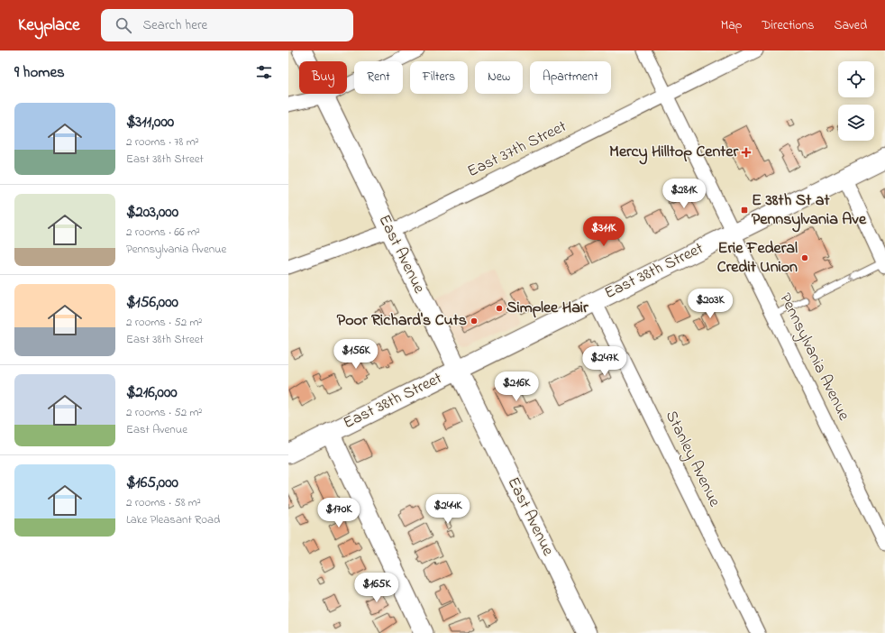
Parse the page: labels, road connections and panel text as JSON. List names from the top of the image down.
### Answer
{
  "streets": {
    "street": [
      "East 37th Street",
      "East Avenue",
      "East 38th Street",
      "Pennsylvania Avenue",
      "Stanley Avenue"
    ]
  },
  "crossings": [
    ["East 37th Street", "East Avenue"],
    ["East 37th Street", "Pennsylvania Avenue"],
    ["East Avenue", "East 38th Street"],
    ["East 38th Street", "Pennsylvania Avenue"],
    ["East 38th Street", "Stanley Avenue"]
  ],
  "places": {
    "health": ["Mercy Hilltop Center"],
    "transit": ["E 38th St at Pennsylvania Ave"],
    "other": ["Erie Federal Credit Union", "Simplee Hair", "Poor Richard's Cuts"]
  },
  "page": {
    "header": "Keyplace",
    "search": "Search here",
    "nav": ["Map", "Directions", "Saved"],
    "heading": "9 homes",
    "chip": [
      "Buy",
      "Rent",
      "Filters",
      "New",
      "Apartment"
    ],
    "list": [
      {
        "name": "$311,000",
        "note": "2 rooms · 78 m² · East 38th Street"
      },
      {
        "name": "$203,000",
        "note": "2 rooms · 66 m² · Pennsylvania Avenue"
      },
      {
        "name": "$156,000",
        "note": "2 rooms · 52 m² · East 38th Street"
      },
      {
        "name": "$216,000",
        "note": "2 rooms · 52 m² · East Avenue"
      },
      {
        "name": "$165,000",
        "note": "2 rooms · 58 m² · Lake Pleasant Road"
      }
    ],
    "price": [
      "$281K",
      "$311K",
      "$203K",
      "$156K",
      "$247K",
      "$216K",
      "$244K",
      "$170K",
      "$165K"
    ]
  }
}
